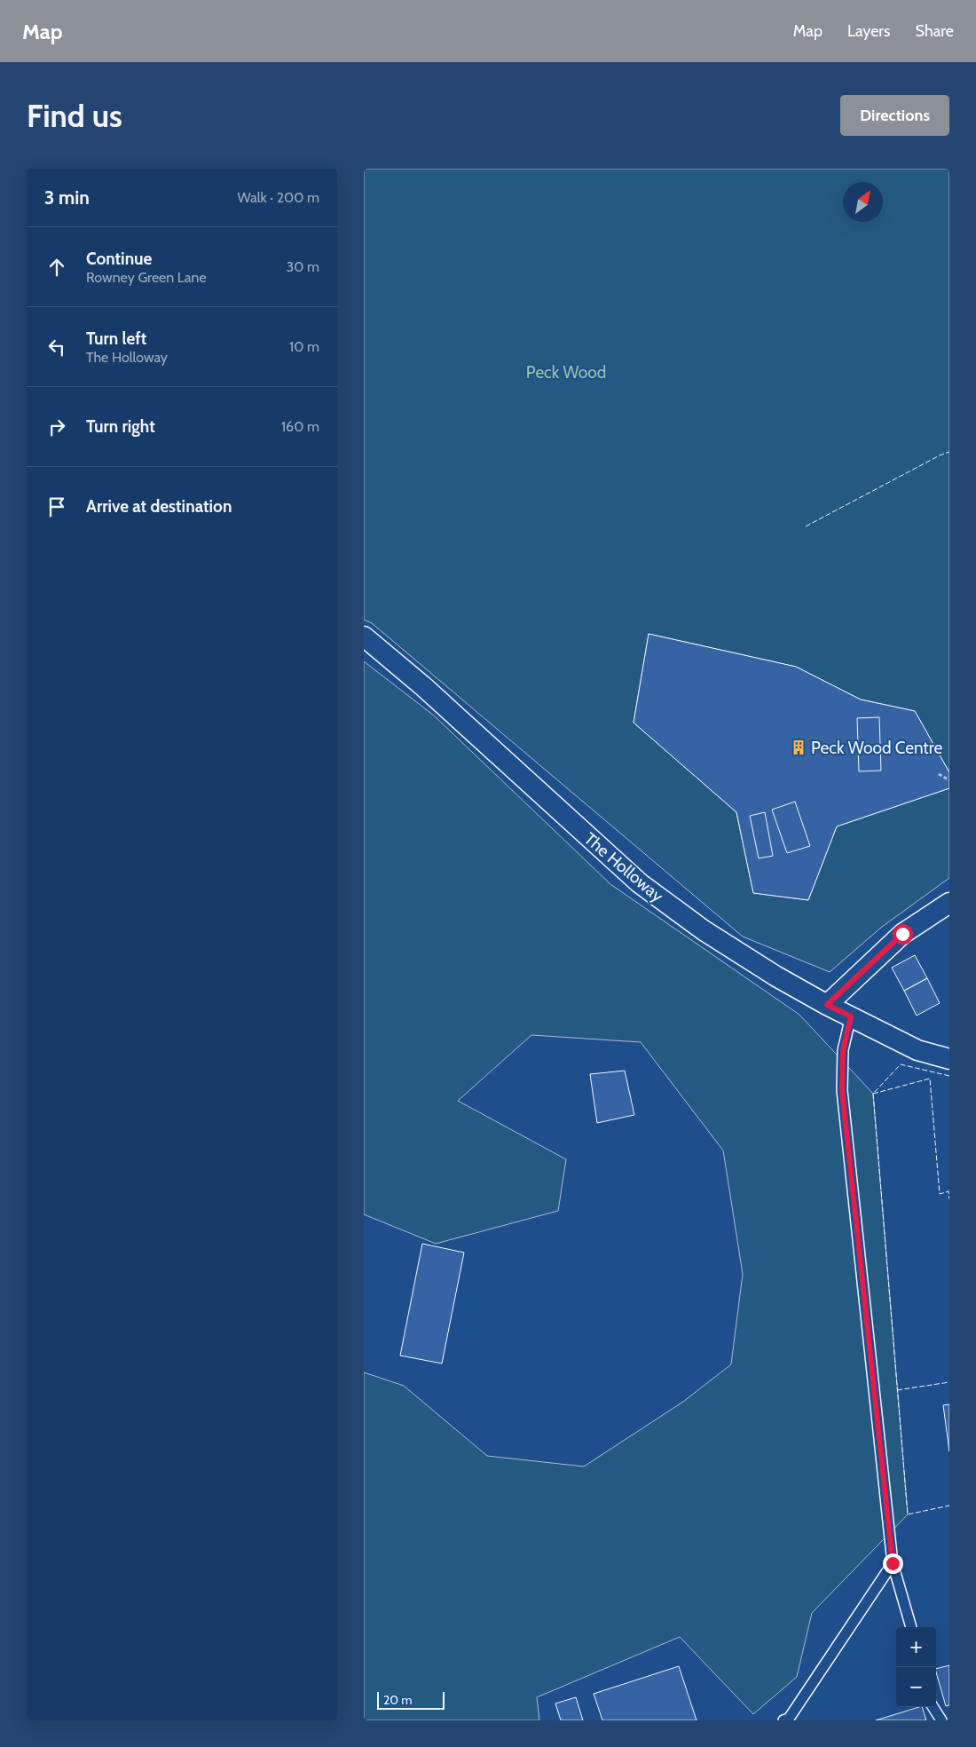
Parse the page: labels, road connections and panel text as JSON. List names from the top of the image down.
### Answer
{
  "streets": {
    "street": ["The Holloway"]
  },
  "parks": ["Peck Wood"],
  "places": {
    "building": ["Peck Wood Centre"]
  },
  "scale_bar": "20 m",
  "north": "top right",
  "page": {
    "header": "Map",
    "nav": ["Map", "Layers", "Share"],
    "buttons": "Directions",
    "title": "Find us",
    "heading": ["3 min", "Walk · 200 m"],
    "list": [
      ["Continue", "Rowney Green Lane", "30 m"],
      ["Turn left", "The Holloway", "10 m"],
      ["Turn right", "160 m"],
      "Arrive at destination"
    ],
    "map_buttons": ["+", "−"],
    "scale": "20 m"
  }
}
